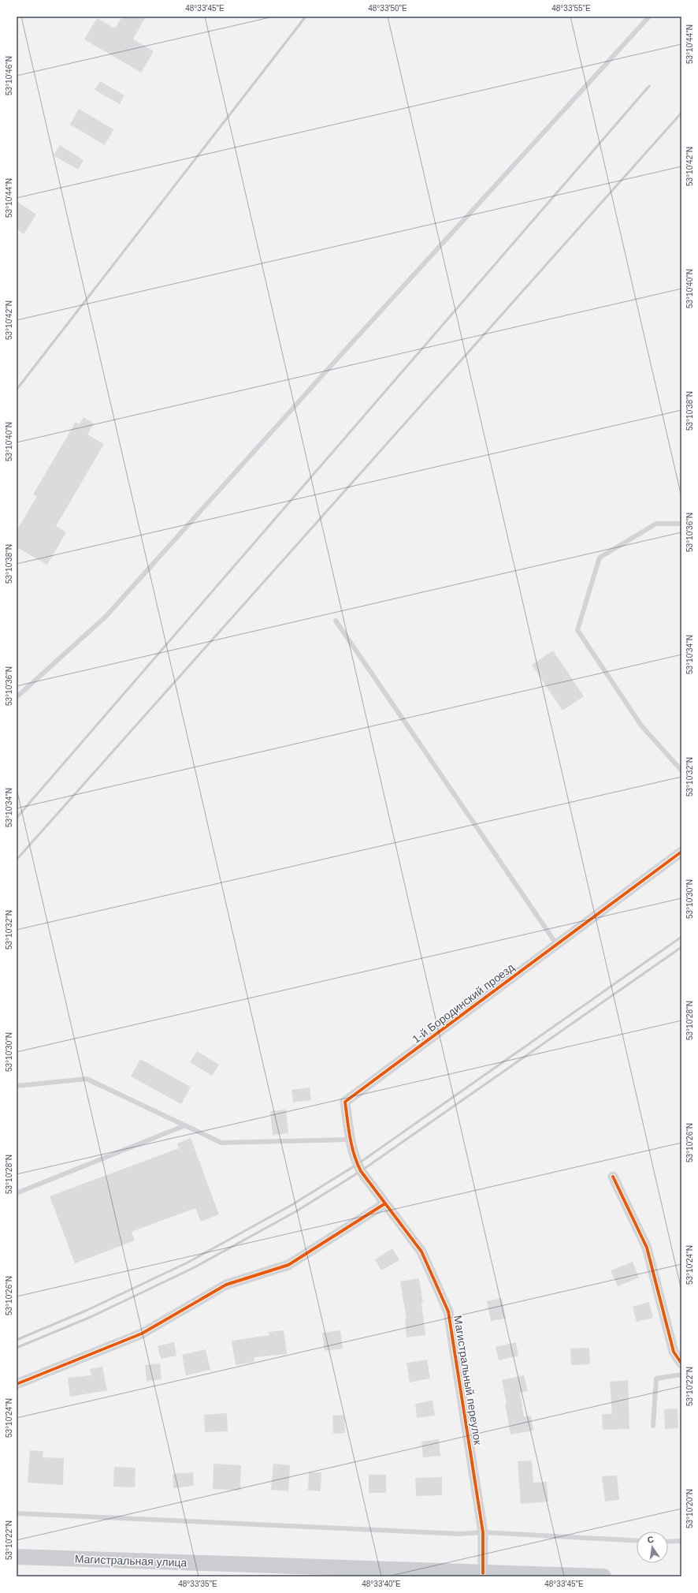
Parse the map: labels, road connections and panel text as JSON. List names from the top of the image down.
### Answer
{
  "streets": {
    "main road": ["Магистральная улица"],
    "street": ["1-й Бородинский проезд", "Магистральный переулок"]
  },
  "crossings": [
    ["1-й Бородинский проезд", "Магистральный переулок"],
    ["Магистральный переулок", "Магистральная улица"]
  ],
  "north": "top",
  "coordinates": [
    "48°33'45\"E",
    "48°33'50\"E",
    "48°33'55\"E",
    "53°10'44\"N",
    "53°10'46\"N",
    "53°10'42\"N",
    "53°10'40\"N",
    "53°10'38\"N",
    "53°10'36\"N",
    "53°10'34\"N",
    "53°10'32\"N",
    "53°10'30\"N",
    "53°10'28\"N",
    "53°10'26\"N",
    "53°10'24\"N",
    "53°10'22\"N",
    "53°10'20\"N",
    "48°33'35\"E",
    "48°33'40\"E"
  ]
}
